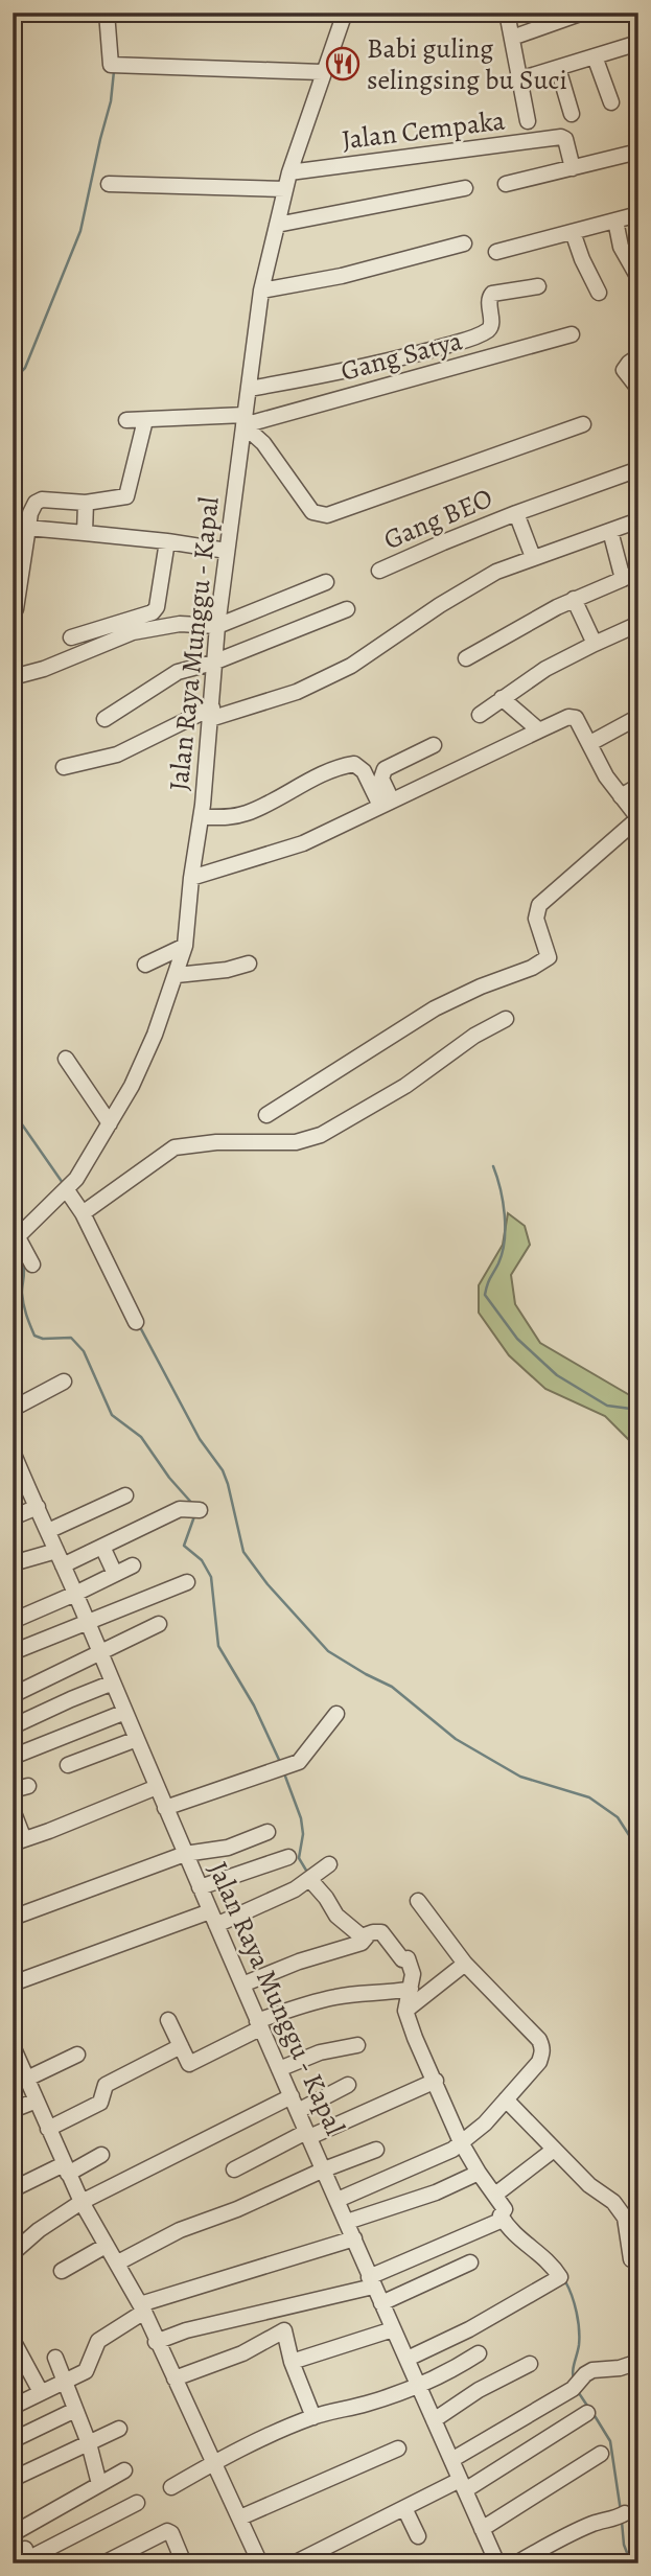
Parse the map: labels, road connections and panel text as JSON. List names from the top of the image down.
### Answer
{
  "streets": {
    "street": [
      "Jalan Cempaka",
      "Gang Satya",
      "Gang BEO",
      "Jalan Raya Munggu - Kapal"
    ]
  },
  "crossings": [
    ["Jalan Cempaka", "Jalan Raya Munggu - Kapal"],
    ["Gang Satya", "Jalan Raya Munggu - Kapal"]
  ],
  "places": {
    "restaurant": ["Babi guling selingsing bu Suci"]
  }
}
